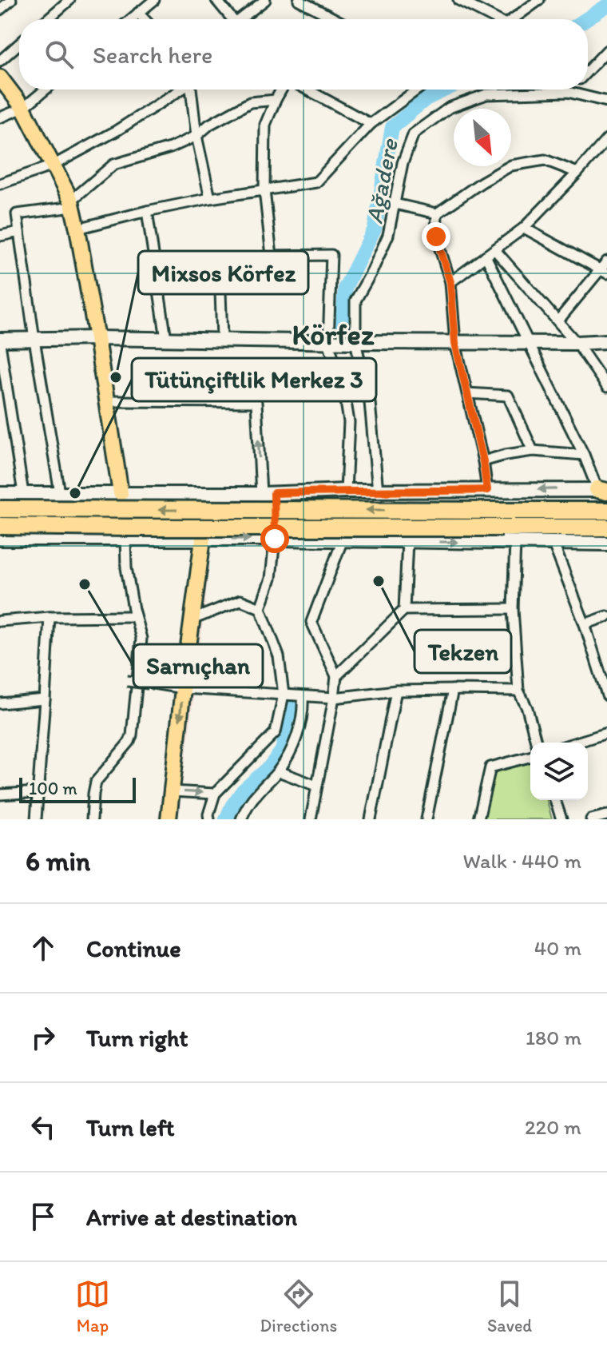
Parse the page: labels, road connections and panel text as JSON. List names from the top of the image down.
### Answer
{
  "districts": ["Körfez"],
  "water": ["Ağadere"],
  "places": [
    "Mixsos Körfez",
    "Tütünçiftlik Merkez 3",
    "Tekzen",
    "Sarnıçhan"
  ],
  "scale_bar": "100 m",
  "north": "bottom right",
  "page": {
    "search": "Search here",
    "scale": "100 m",
    "heading": ["6 min", "Walk · 440 m"],
    "list": [
      ["Continue", "40 m"],
      ["Turn right", "180 m"],
      ["Turn left", "220 m"],
      "Arrive at destination"
    ],
    "nav": ["Map", "Directions", "Saved"]
  }
}
